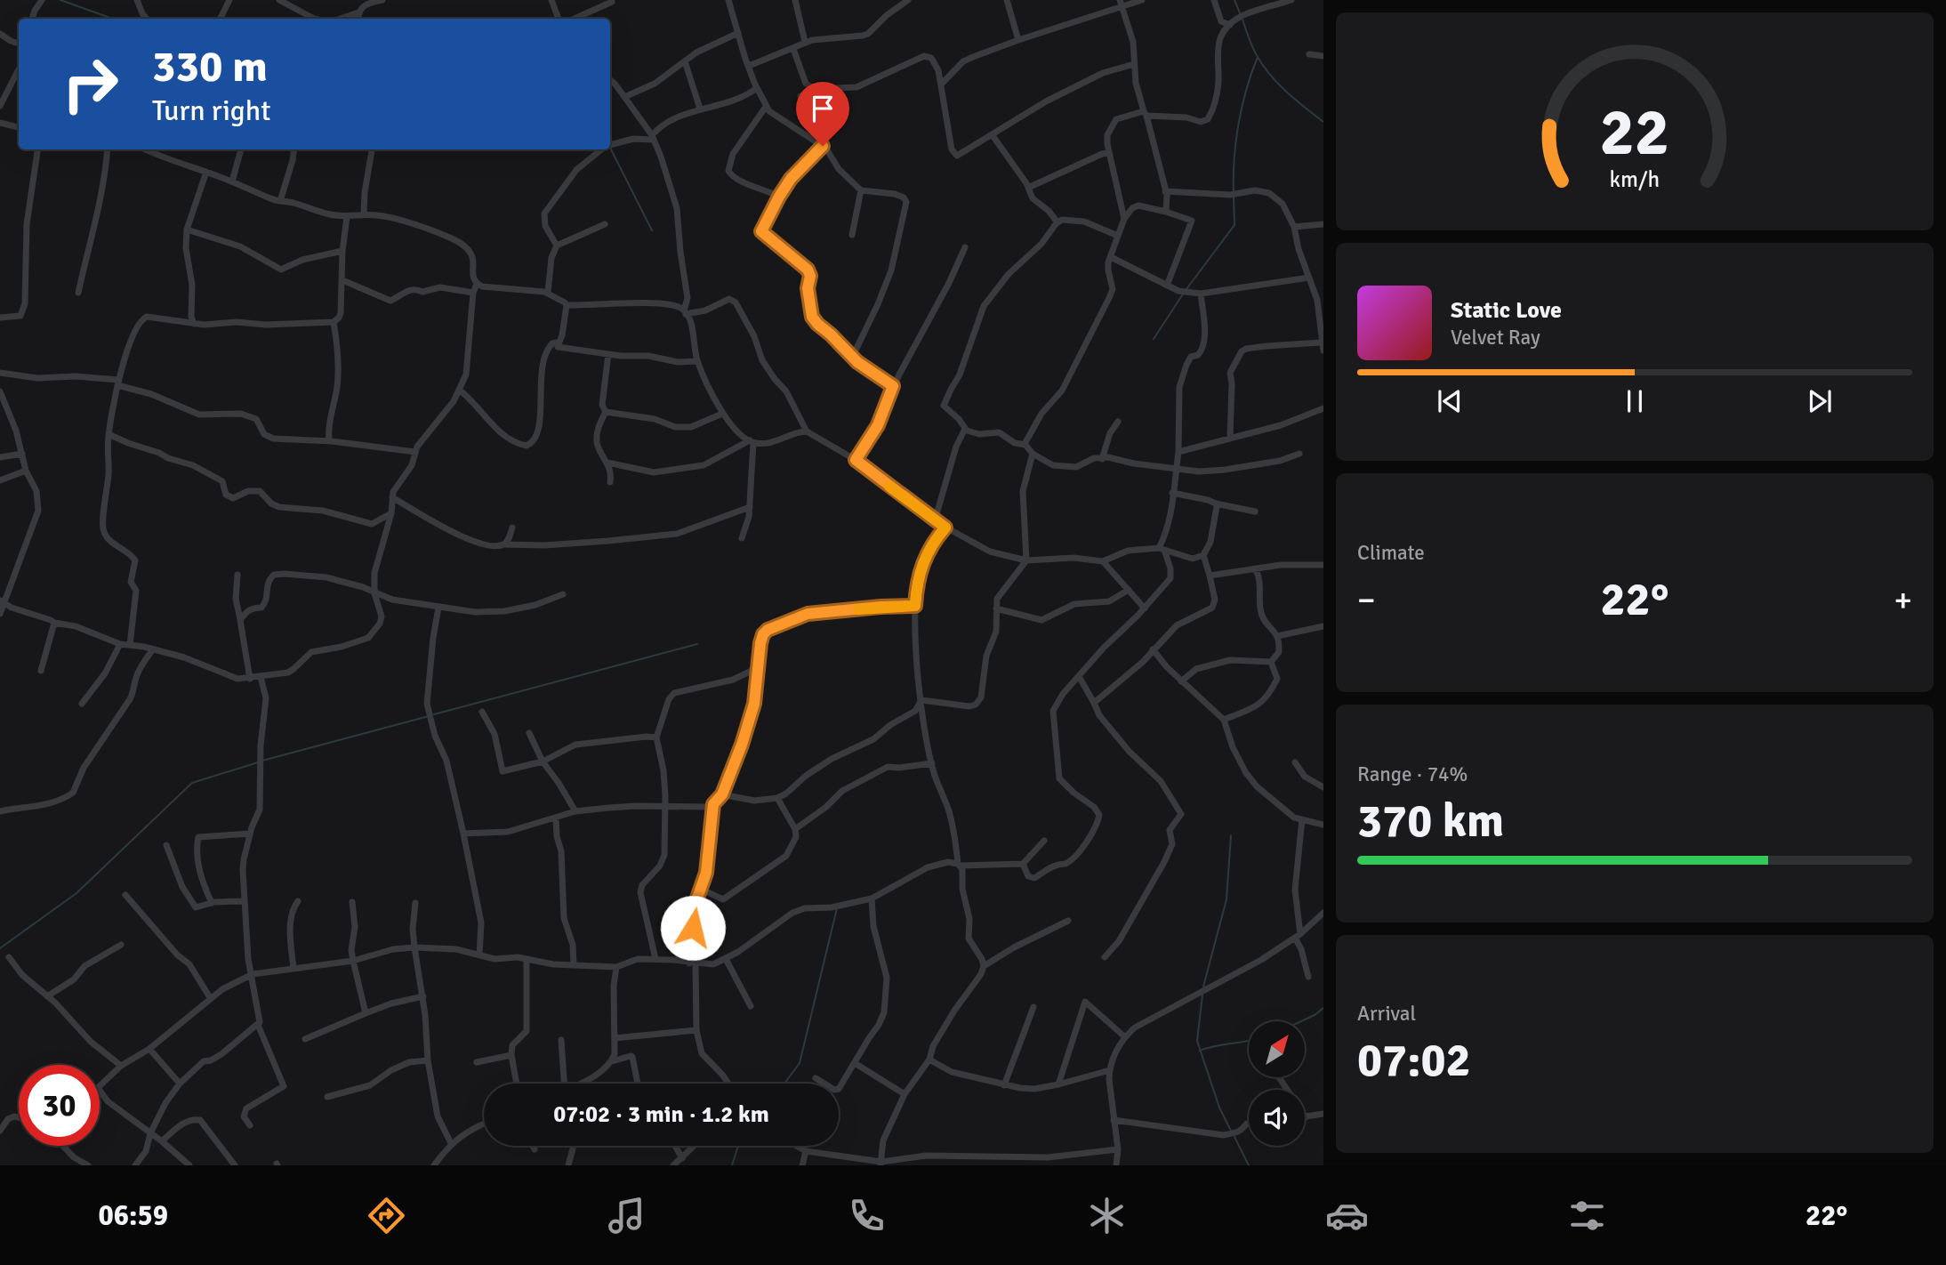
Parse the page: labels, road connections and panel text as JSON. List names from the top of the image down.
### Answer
{
  "north": "top right",
  "page": {
    "turn": ["330 m", "Turn right"],
    "song": ["Static Love", "Velvet Ray"],
    "tile": [
      "Climate",
      ["Range · 74%", "370 km"],
      ["Arrival", "07:02"]
    ],
    "heat": ["−", "22°", "+"],
    "limit": "30",
    "trip": "07:02 · 3 min · 1.2 km",
    "tabs": ["06:59", "22°"],
    "gauge": ["22", "km/h"]
  }
}
